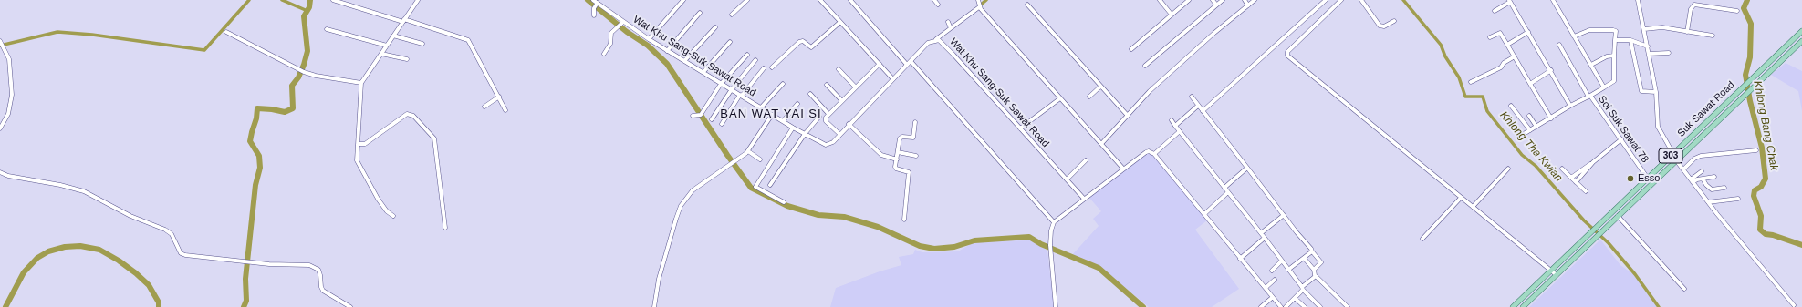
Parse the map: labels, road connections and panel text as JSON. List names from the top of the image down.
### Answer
{
  "streets": {
    "main road": ["Suk Sawat Road", "303"],
    "street": ["Wat Khu Sang-Suk Sawat Road", "Soi Suk Sawat 78"]
  },
  "crossings": [
    ["Suk Sawat Road", "Soi Suk Sawat 78"]
  ],
  "districts": ["BAN WAT YAI SI"],
  "water": ["Khlong Bang Chak", "Khlong Tha Kwian"],
  "places": ["Esso"]
}
